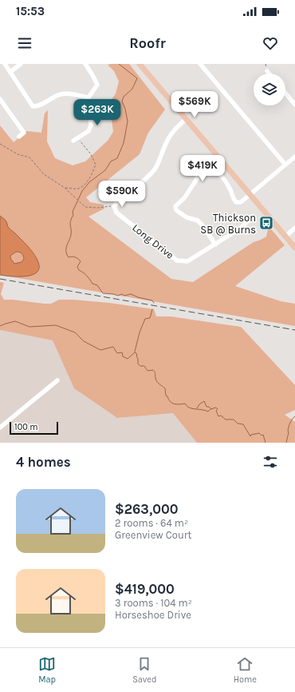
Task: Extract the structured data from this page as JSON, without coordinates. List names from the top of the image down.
{
  "streets": {
    "street": ["Long Drive"]
  },
  "places": {
    "bus stop": ["Thickson SB @ Burns"]
  },
  "scale_bar": "100 m",
  "page": {
    "status": "15:53",
    "header": "Roofr",
    "price": [
      "$569K",
      "$263K",
      "$419K",
      "$590K"
    ],
    "scale": "100 m",
    "heading": "4 homes",
    "list": [
      {
        "name": "$263,000",
        "note": "2 rooms · 64 m² · Greenview Court"
      },
      {
        "name": "$419,000",
        "note": "3 rooms · 104 m² · Horseshoe Drive"
      }
    ],
    "tabs": ["Map", "Saved", "Home"]
  }
}
